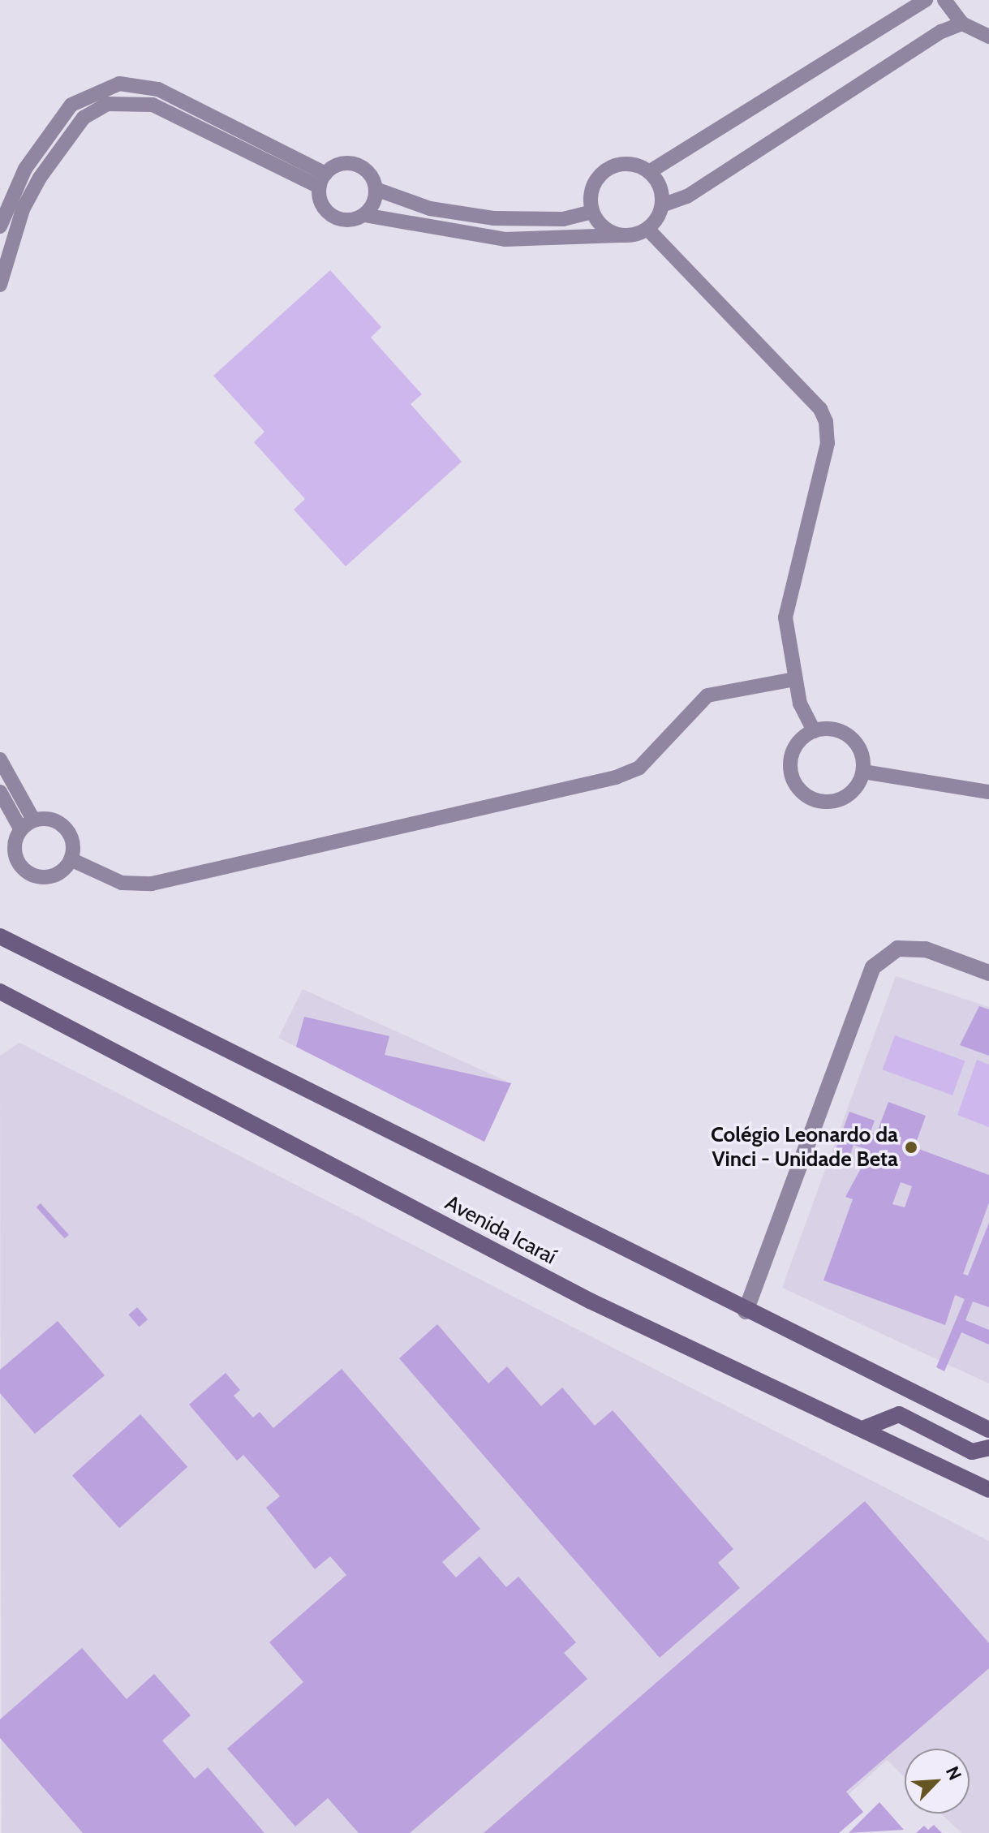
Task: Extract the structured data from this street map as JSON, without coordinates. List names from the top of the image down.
{
  "streets": {
    "main road": ["Avenida Icaraí"]
  },
  "places": ["Colégio Leonardo da Vinci - Unidade Beta"],
  "north": "top right"
}
